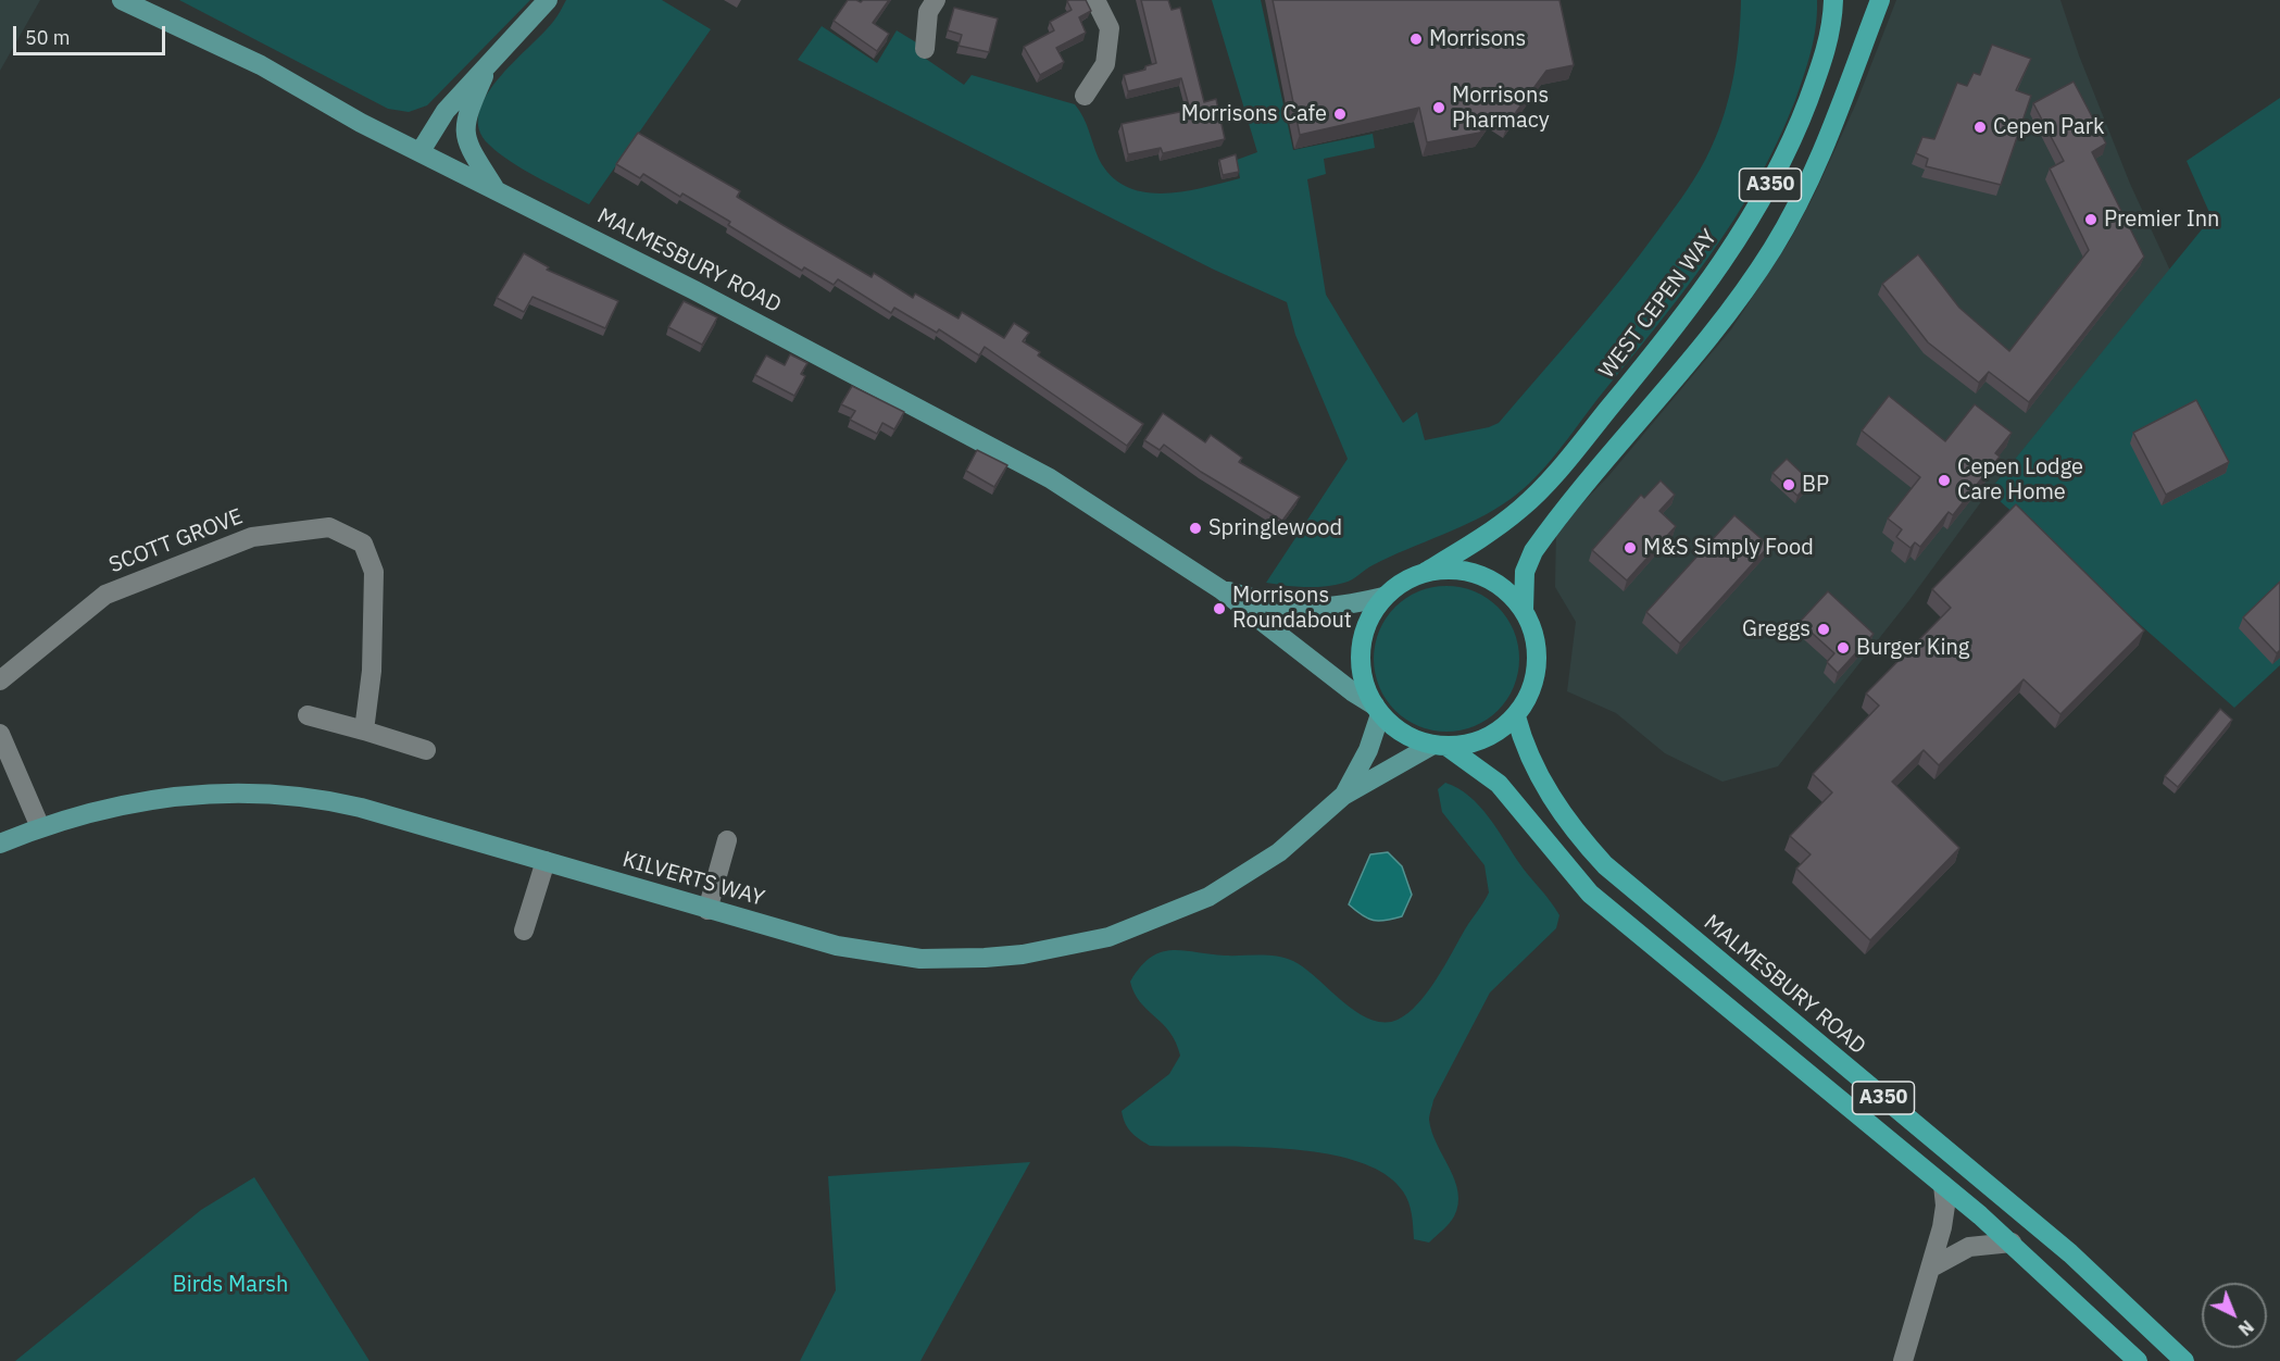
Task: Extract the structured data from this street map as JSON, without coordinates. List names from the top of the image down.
{
  "streets": {
    "highway": ["A350", "MALMESBURY ROAD", "WEST CEPEN WAY"],
    "main road": ["KILVERTS WAY"],
    "street": ["SCOTT GROVE"]
  },
  "crossings": [
    ["A350", "MALMESBURY ROAD"],
    ["A350", "WEST CEPEN WAY"],
    ["A350", "KILVERTS WAY"],
    ["MALMESBURY ROAD", "WEST CEPEN WAY"],
    ["MALMESBURY ROAD", "KILVERTS WAY"],
    ["WEST CEPEN WAY", "KILVERTS WAY"]
  ],
  "parks": ["Birds Marsh"],
  "places": [
    "Morrisons",
    "Morrisons Pharmacy",
    "Morrisons Cafe",
    "Cepen Park",
    "Premier Inn",
    "Cepen Lodge Care Home",
    "BP",
    "Springlewood",
    "M&S Simply Food",
    "Morrisons Roundabout",
    "Greggs",
    "Burger King"
  ],
  "scale_bar": "50 m",
  "north": "bottom right"
}
